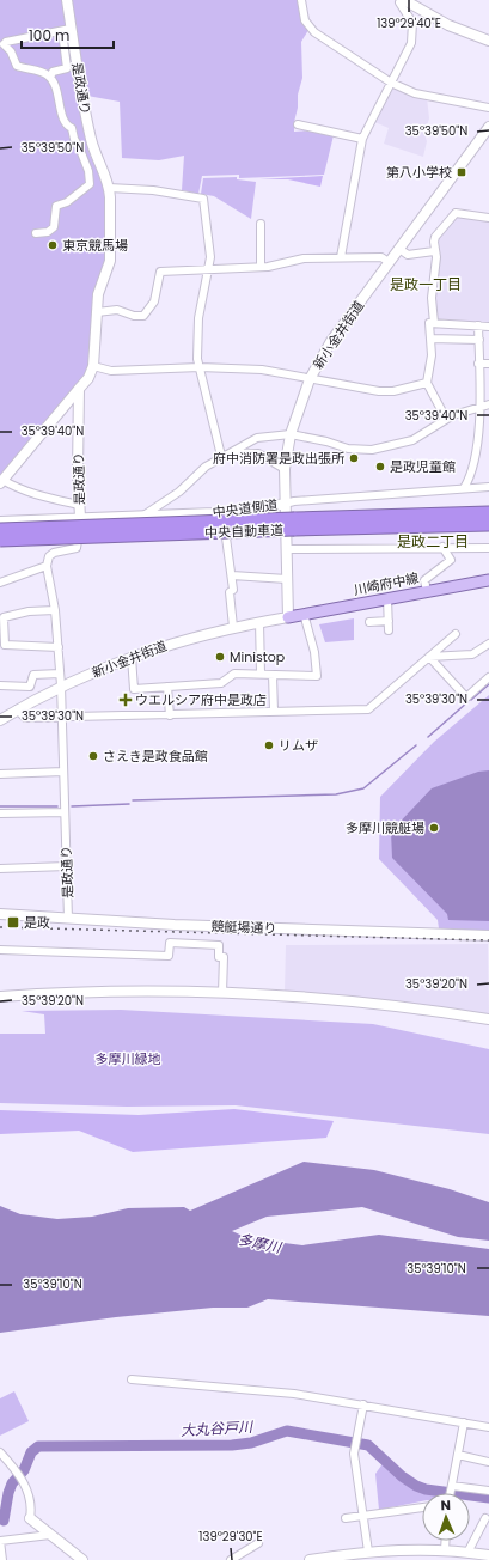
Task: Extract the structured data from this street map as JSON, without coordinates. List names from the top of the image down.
{
  "streets": {
    "highway": ["中央自動車道"],
    "main road": ["川崎府中線"],
    "street": [
      "是政通り",
      "新小金井街道",
      "中央道側道",
      "競艇場通り"
    ]
  },
  "crossings": [
    ["是政通り", "新小金井街道"],
    ["是政通り", "中央道側道"],
    ["是政通り", "競艇場通り"],
    ["新小金井街道", "中央道側道"],
    ["新小金井街道", "川崎府中線"]
  ],
  "districts": ["是政一丁目", "是政二丁目"],
  "water": ["多摩川", "大丸谷戸川"],
  "parks": ["多摩川緑地"],
  "places": {
    "transit": ["第八小学校", "是政"],
    "other": [
      "東京競馬場",
      "府中消防署是政出張所",
      "是政児童館",
      "Ministop",
      "リムザ",
      "さえき是政食品館",
      "多摩川競艇場"
    ],
    "health": ["ウエルシア府中是政店"]
  },
  "scale_bar": "100 m",
  "north": "top",
  "coordinates": [
    "139°29'40\"E",
    "35°39'50\"N",
    "35°39'40\"N",
    "35°39'30\"N",
    "35°39'20\"N",
    "35°39'10\"N",
    "139°29'30\"E"
  ]
}
